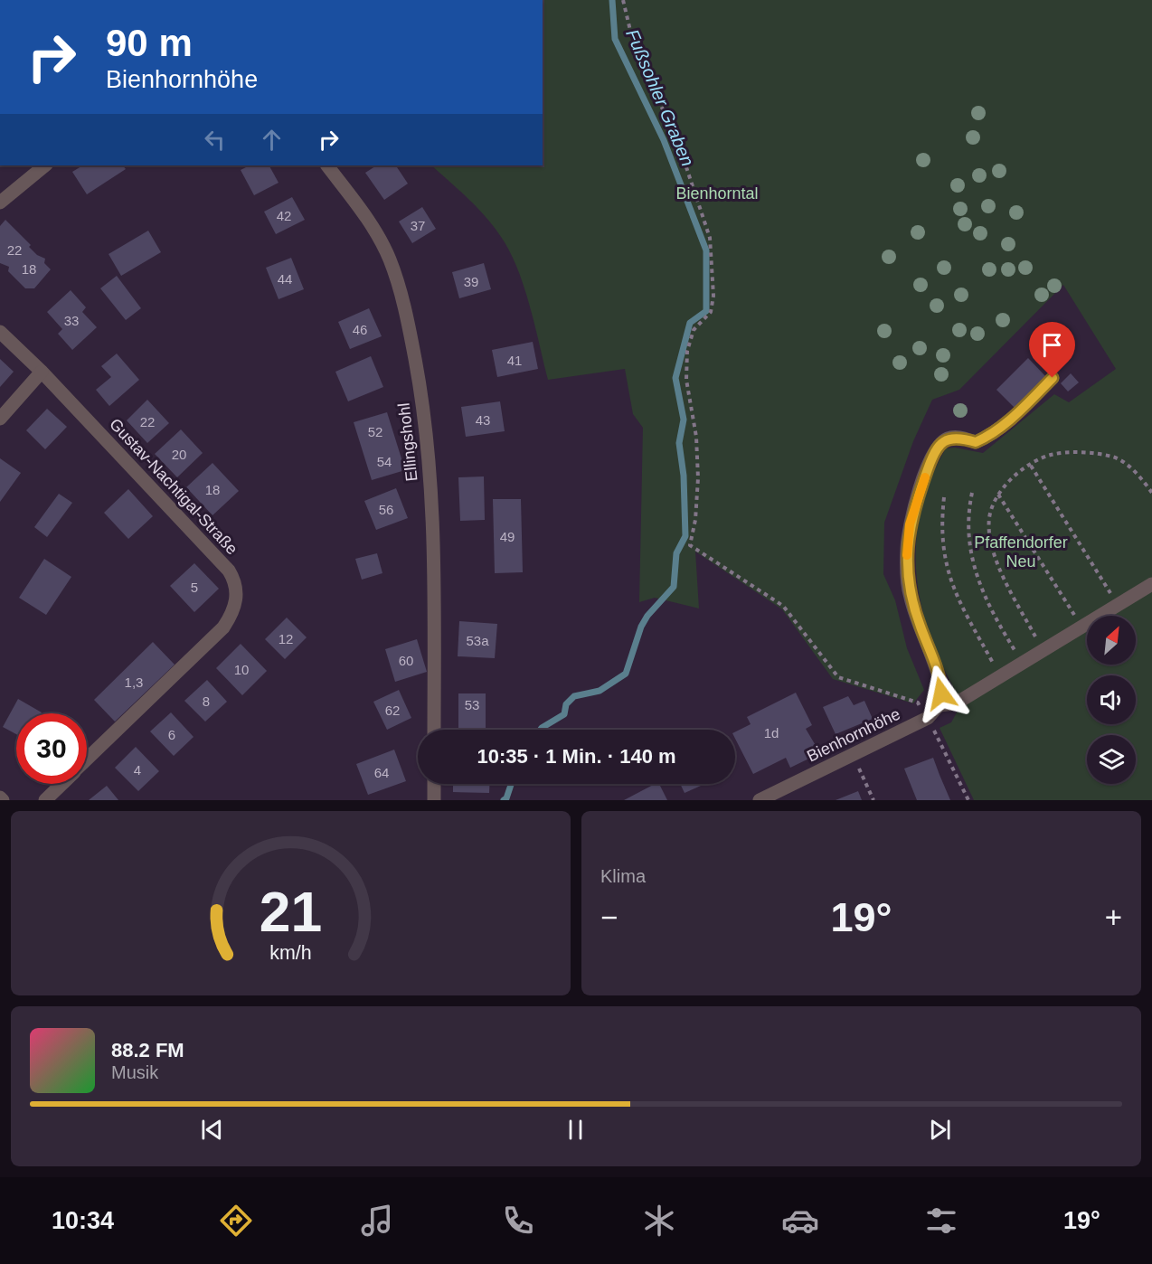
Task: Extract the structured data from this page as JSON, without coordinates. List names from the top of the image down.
{
  "streets": {
    "street": ["Ellingshohl", "Gustav-Nachtigal-Straße", "Bienhornhöhe"]
  },
  "water": ["Fußsohler Graben"],
  "parks": ["Bienhorntal", "Pfaffendorfer Neu"],
  "house_numbers": [
    "42",
    "37",
    "22",
    "18",
    "44",
    "39",
    "33",
    "46",
    "41",
    "43",
    "22",
    "52",
    "20",
    "54",
    "18",
    "56",
    "49",
    "5",
    "12",
    "53a",
    "60",
    "10",
    "1,3",
    "8",
    "53",
    "62",
    "1d",
    "6",
    "4",
    "64"
  ],
  "north": "top right",
  "page": {
    "turn": ["90 m", "Bienhornhöhe"],
    "limit": "30",
    "trip": "10:35 · 1 Min. · 140 m",
    "tile": "Klima",
    "heat": ["−", "19°", "+"],
    "song": ["88.2 FM", "Musik"],
    "tabs": ["10:34", "19°"],
    "gauge": ["21", "km/h"]
  }
}
